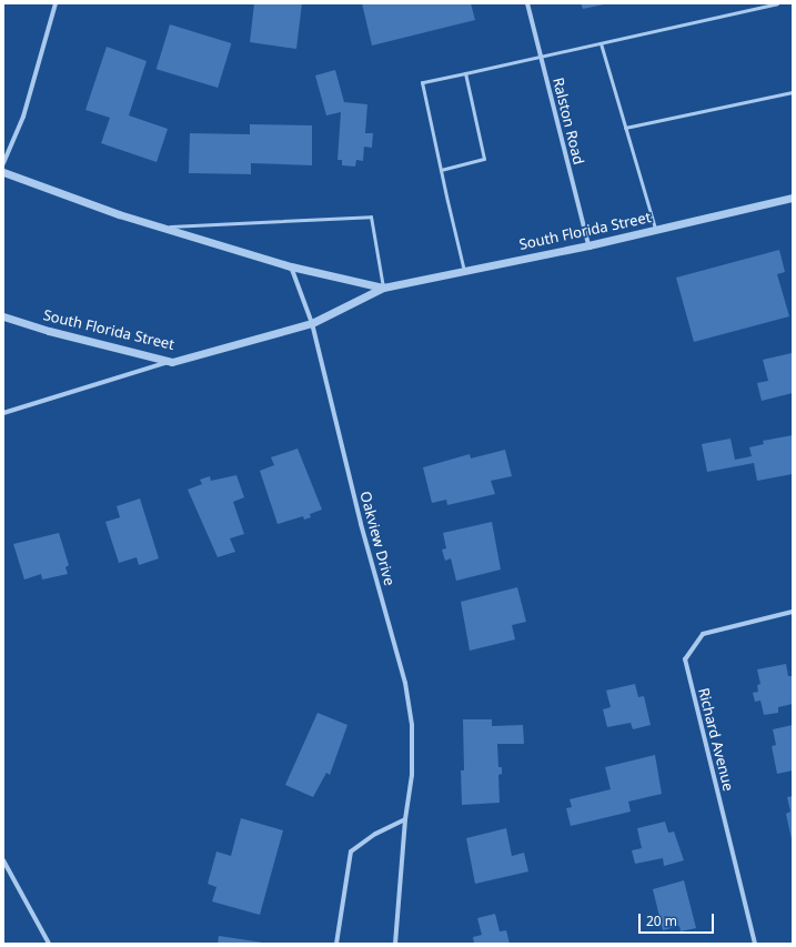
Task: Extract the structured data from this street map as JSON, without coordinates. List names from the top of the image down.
{
  "streets": {
    "street": [
      "Ralston Road",
      "South Florida Street",
      "Oakview Drive",
      "Richard Avenue"
    ]
  },
  "crossings": [
    ["Ralston Road", "South Florida Street"],
    ["South Florida Street", "Oakview Drive"]
  ],
  "scale_bar": "20 m"
}
